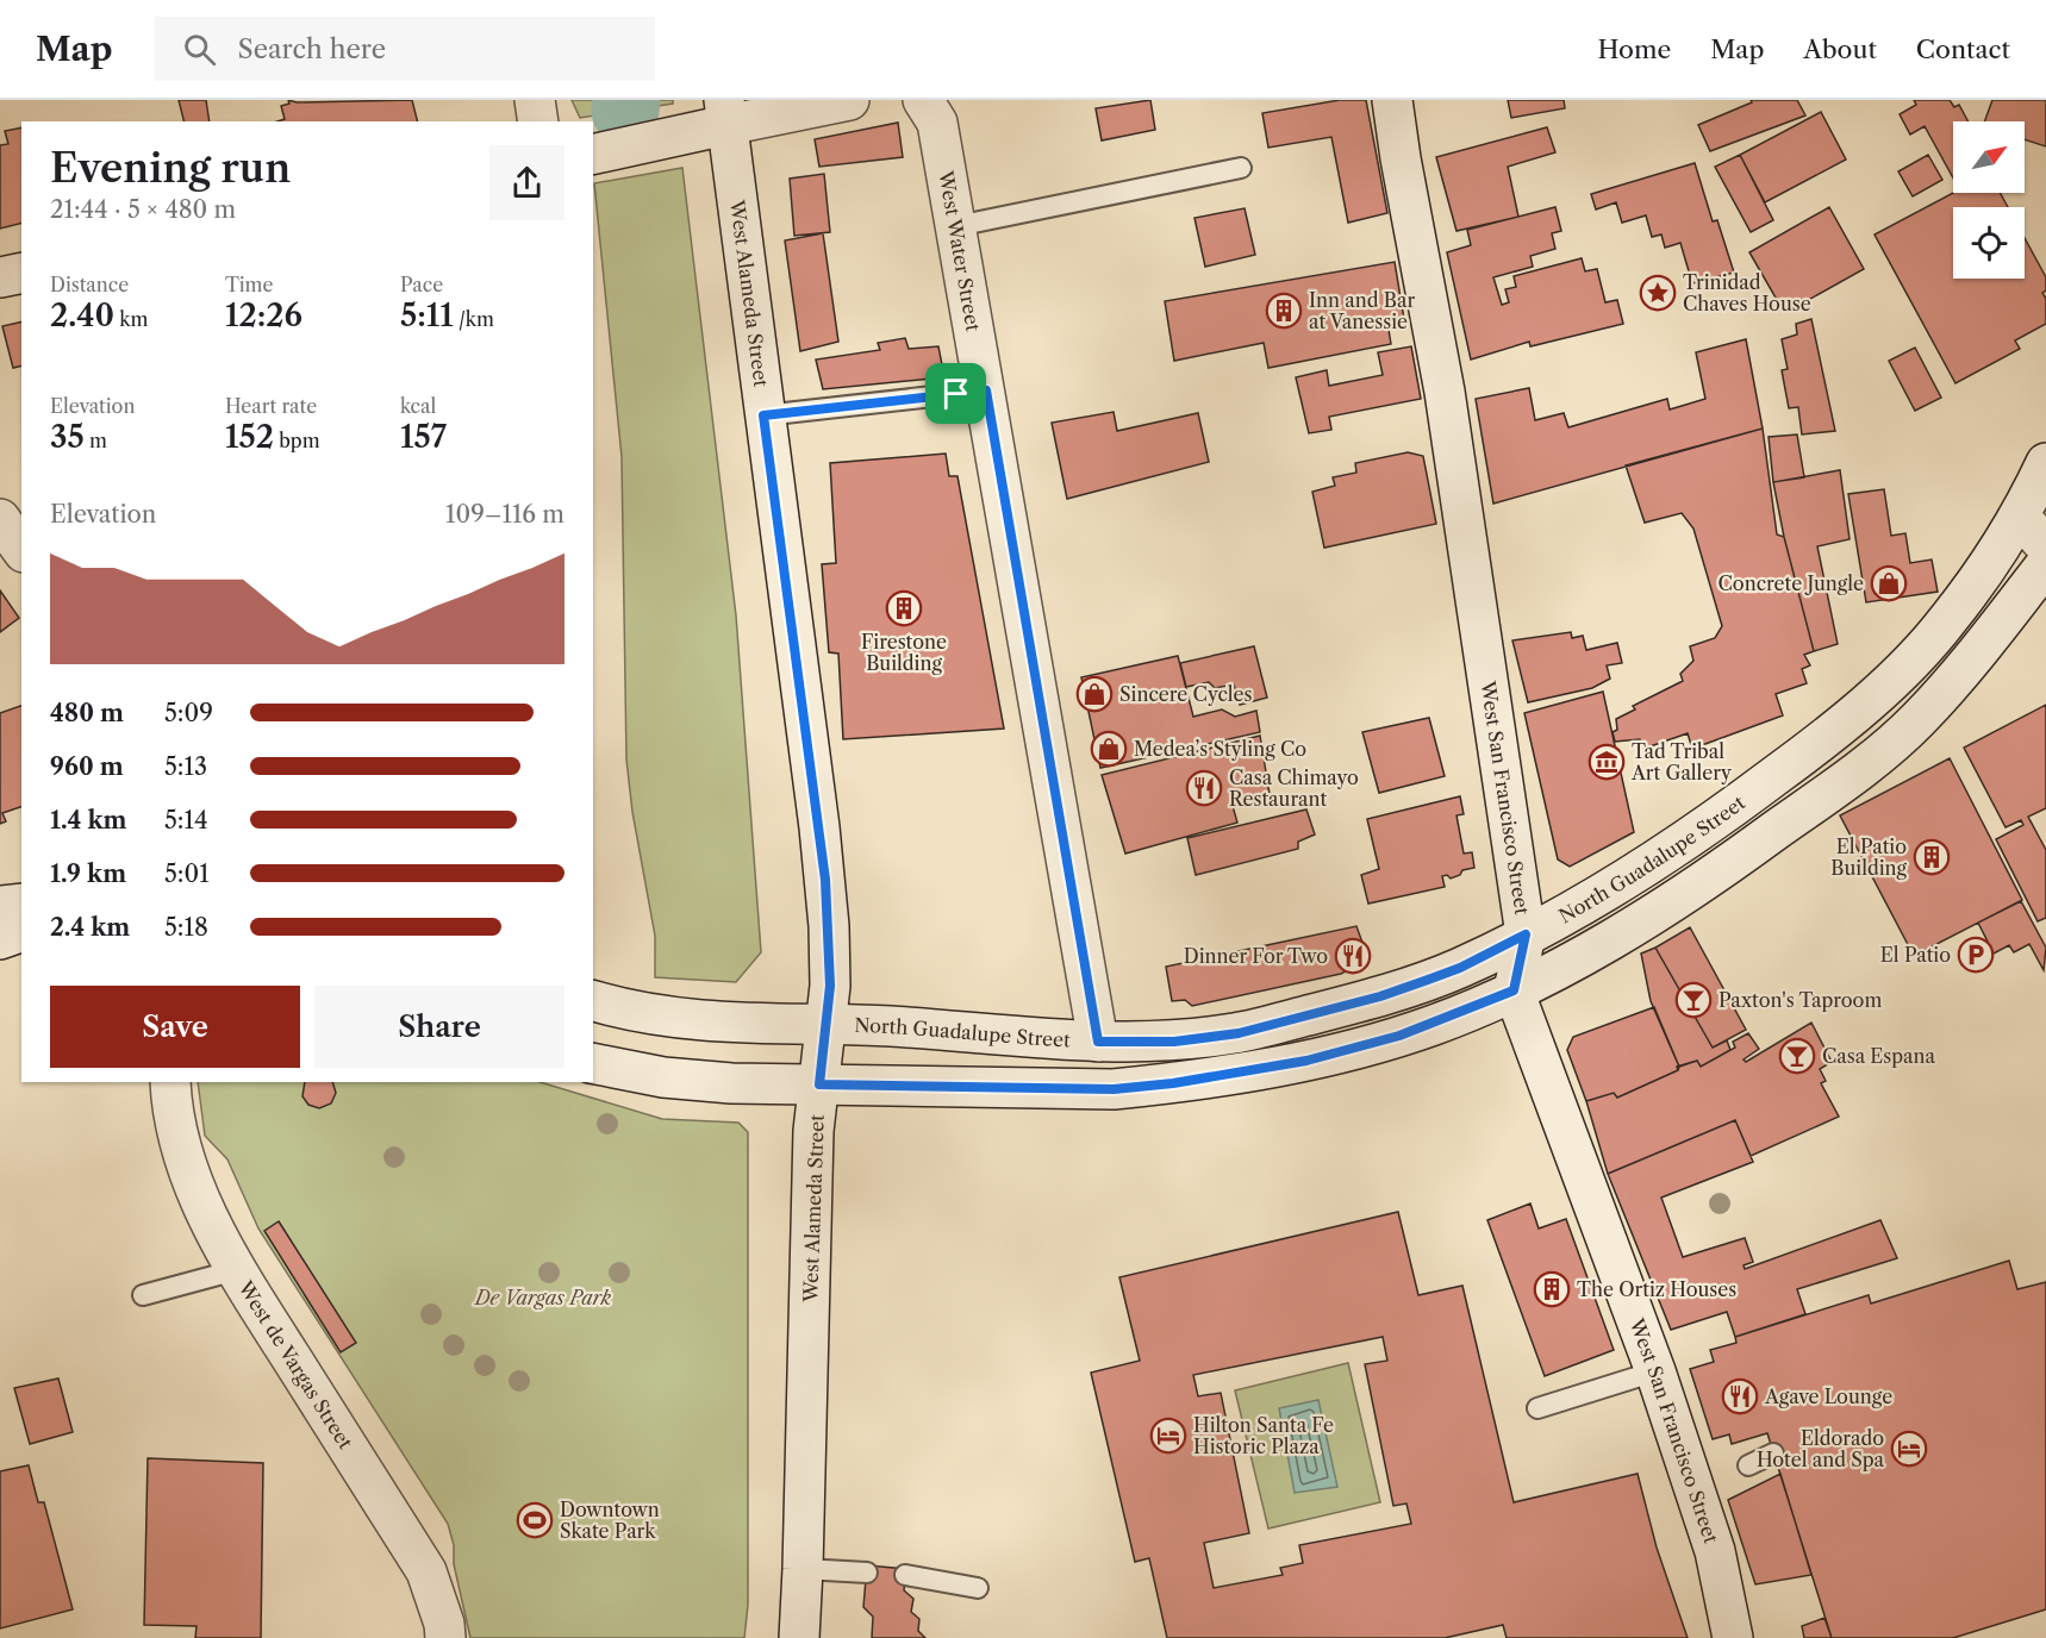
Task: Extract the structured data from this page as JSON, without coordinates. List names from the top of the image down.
{
  "streets": {
    "street": [
      "West Water Street",
      "West Alameda Street",
      "West San Francisco Street",
      "North Guadalupe Street",
      "West de Vargas Street"
    ]
  },
  "crossings": [
    ["West Water Street", "North Guadalupe Street"],
    ["West Alameda Street", "North Guadalupe Street"],
    ["West San Francisco Street", "North Guadalupe Street"]
  ],
  "parks": ["De Vargas Park"],
  "places": {
    "place": ["Trinidad Chaves House"],
    "building": [
      "Inn and Bar at Vanessie",
      "Firestone Building",
      "El Patio Building",
      "The Ortiz Houses"
    ],
    "shop": ["Concrete Jungle", "Sincere Cycles", "Medea’s Styling Co"],
    "museum": ["Tad Tribal Art Gallery"],
    "restaurant": ["Casa Chimayo Restaurant", "Dinner For Two", "Agave Lounge"],
    "parking": ["El Patio"],
    "bar": ["Paxton's Taproom", "Casa Espana"],
    "hotel": ["Hilton Santa Fe Historic Plaza", "Eldorado Hotel and Spa"],
    "sports": ["Downtown Skate Park"]
  },
  "north": "top right",
  "page": {
    "header": "Map",
    "search": "Search here",
    "nav": [
      "Home",
      "Map",
      "About",
      "Contact"
    ],
    "heading": ["Evening run", "21:44 · 5 × 480 m"],
    "stats": [
      ["Distance", "2.40 km"],
      ["Time", "12:26"],
      ["Pace", "5:11 /km"],
      ["Elevation", "35 m"],
      ["Heart rate", "152 bpm"],
      ["kcal", "157"]
    ],
    "chart": ["Elevation", "109–116 m"],
    "list": [
      {
        "name": "480 m",
        "note": "5:09"
      },
      {
        "name": "960 m",
        "note": "5:13"
      },
      {
        "name": "1.4 km",
        "note": "5:14"
      },
      {
        "name": "1.9 km",
        "note": "5:01"
      },
      {
        "name": "2.4 km",
        "note": "5:18"
      }
    ],
    "buttons": ["Save", "Share"]
  }
}
